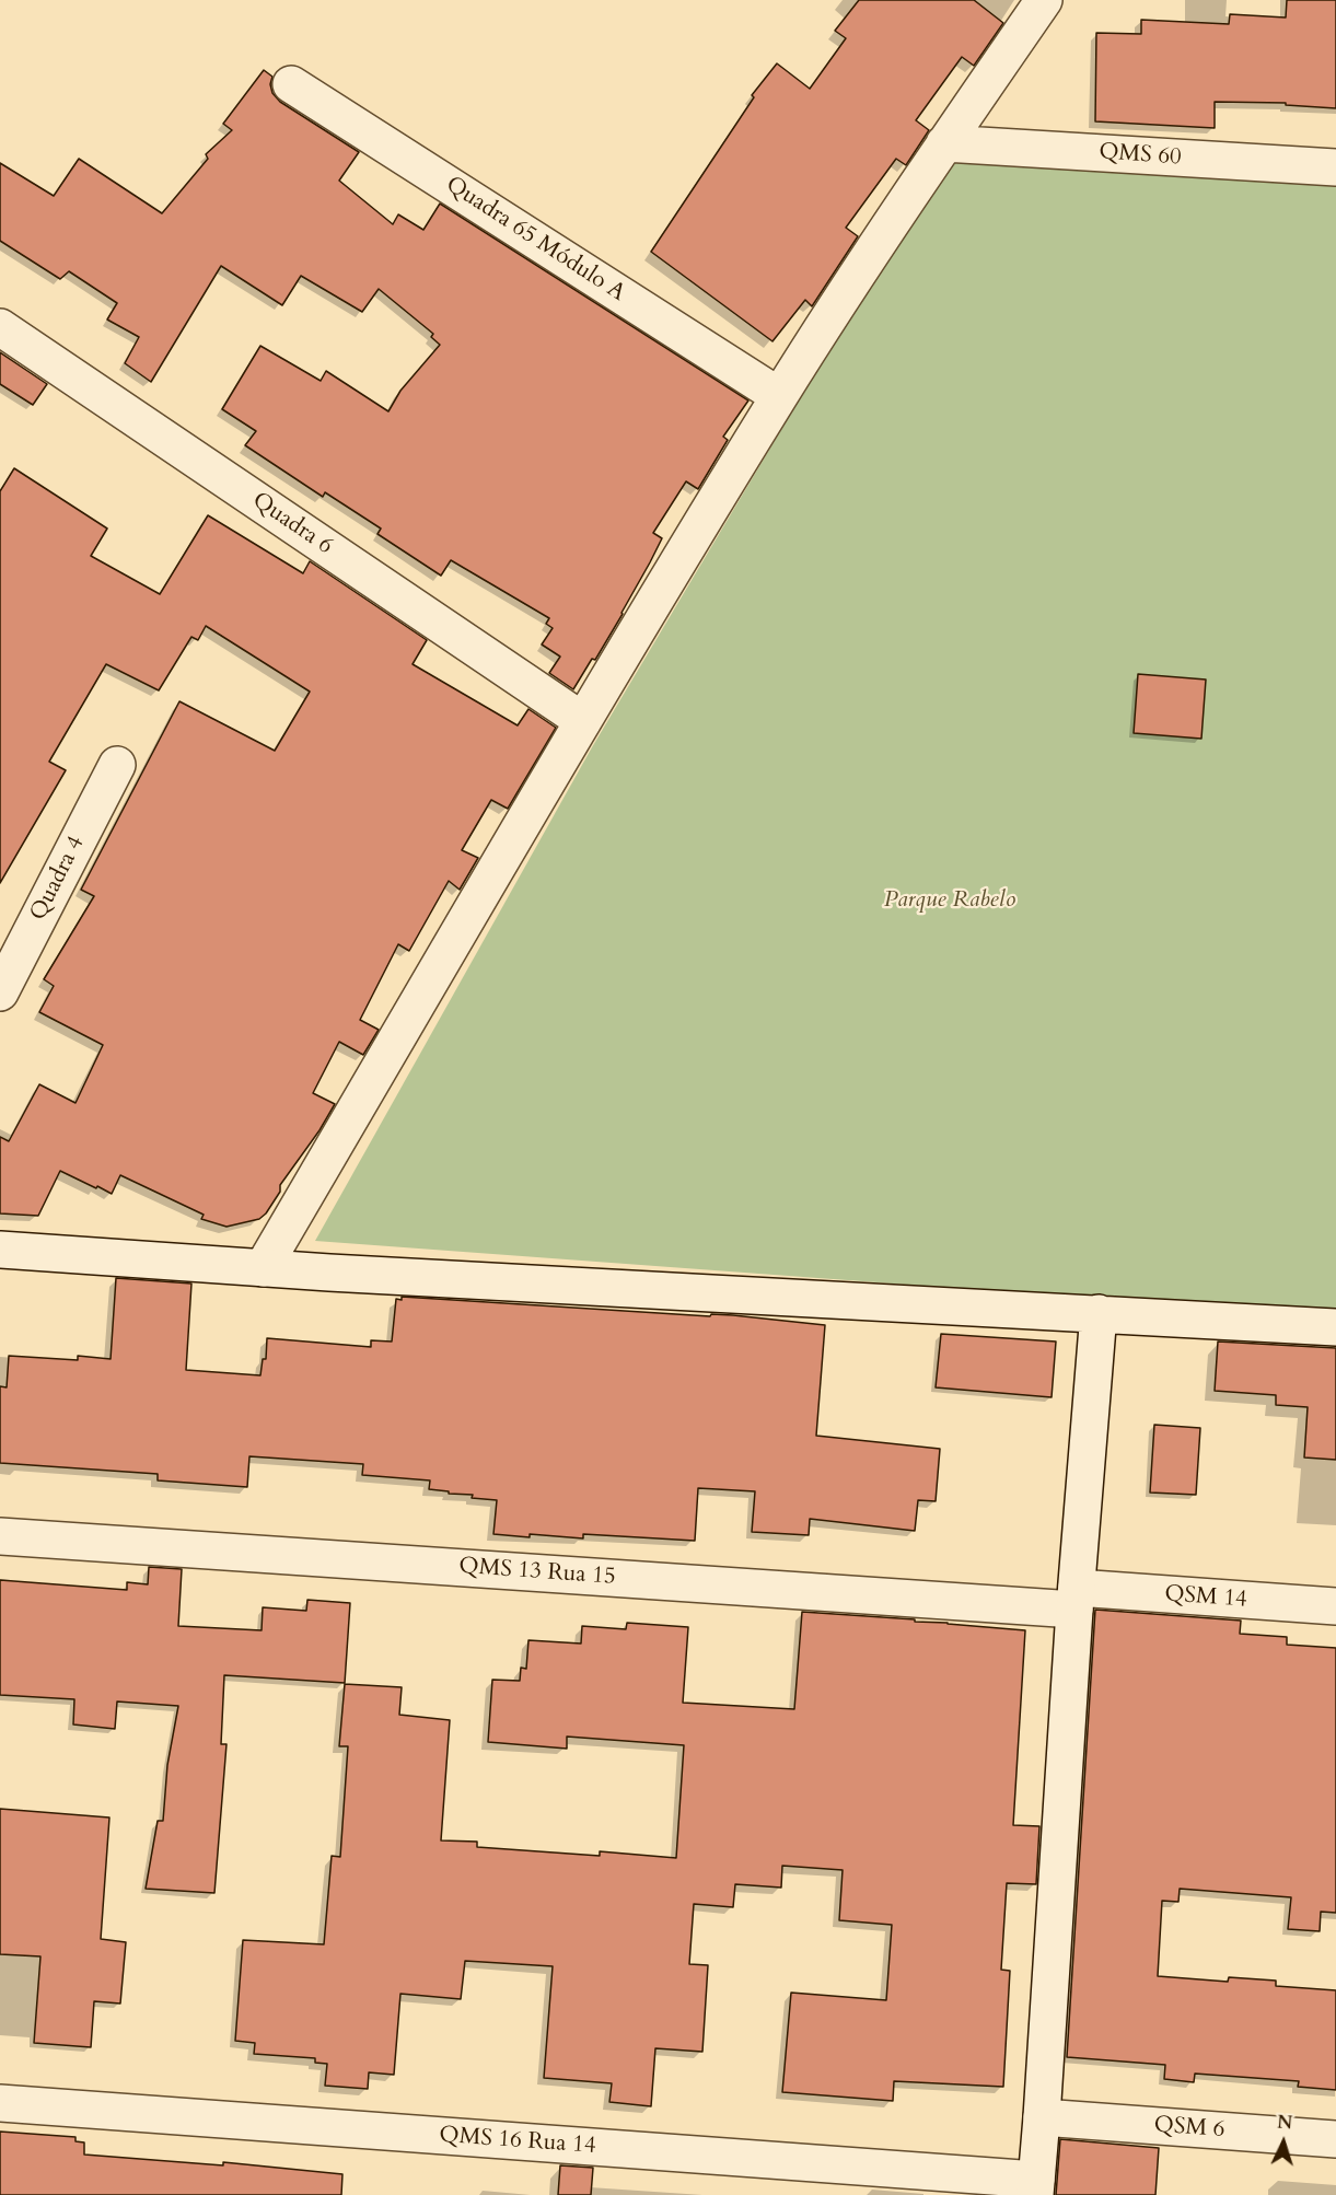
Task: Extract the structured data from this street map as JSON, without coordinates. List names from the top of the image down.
{
  "streets": {
    "street": [
      "QMS 60",
      "Quadra 65 Módulo A",
      "Quadra 6",
      "Quadra 4",
      "QMS 13 Rua 15",
      "QSM 14",
      "QSM 6",
      "QMS 16 Rua 14"
    ]
  },
  "crossings": [
    ["QMS 13 Rua 15", "QSM 14"]
  ],
  "parks": ["Parque Rabelo"],
  "north": "top"
}
